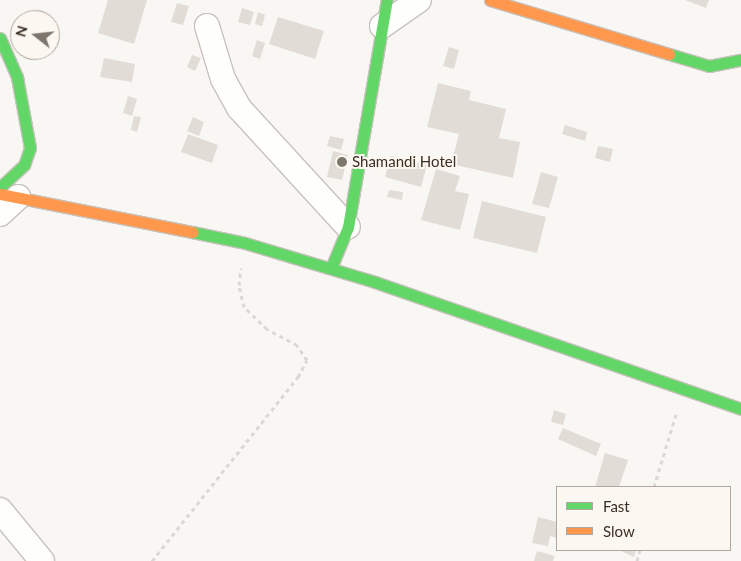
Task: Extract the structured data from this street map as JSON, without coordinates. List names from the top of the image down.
{
  "places": ["Shamandi Hotel"],
  "legend": ["Fast", "Slow"],
  "north": "left"
}
